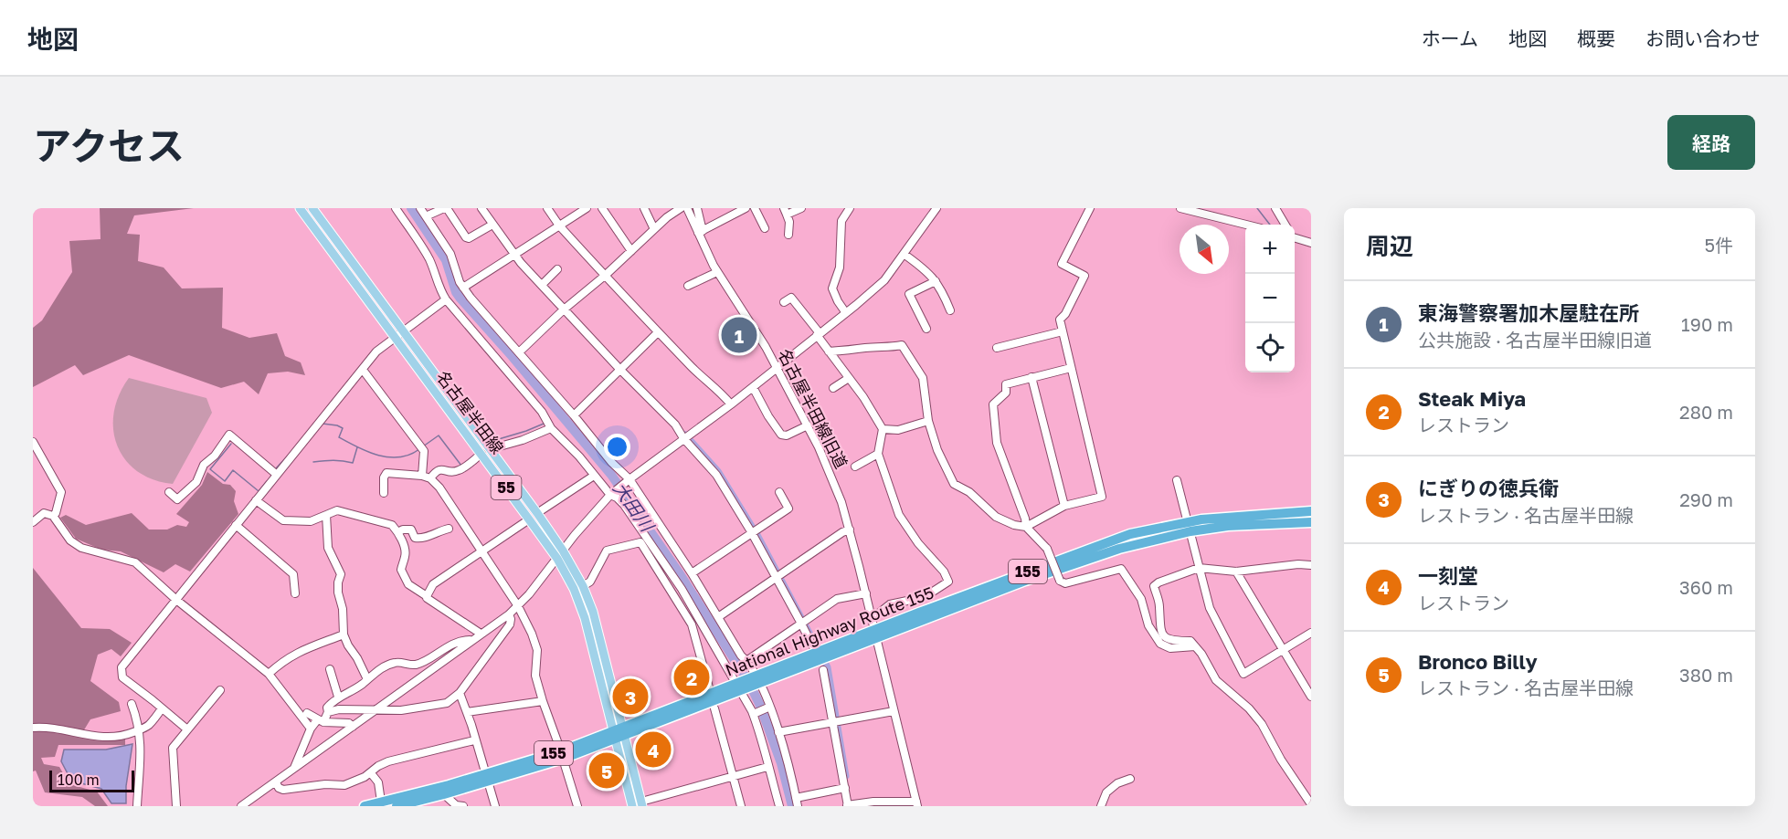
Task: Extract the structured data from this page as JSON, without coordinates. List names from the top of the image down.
{
  "streets": {
    "highway": ["155", "National Highway Route 155"],
    "main road": ["名古屋半田線", "55"],
    "street": ["名古屋半田線旧道"]
  },
  "crossings": [
    ["名古屋半田線旧道", "National Highway Route 155"],
    ["名古屋半田線", "National Highway Route 155"]
  ],
  "water": ["大田川"],
  "scale_bar": "100 m",
  "north": "bottom right",
  "page": {
    "header": "地図",
    "nav": [
      "ホーム",
      "地図",
      "概要",
      "お問い合わせ"
    ],
    "title": "アクセス",
    "buttons": "経路",
    "heading": ["周辺", "5件"],
    "map_buttons": ["+", "−"],
    "list": [
      {
        "mark": "1",
        "name": "東海警察署加木屋駐在所",
        "note": "公共施設 · 名古屋半田線旧道",
        "value": "190 m"
      },
      {
        "mark": "2",
        "name": "Steak Miya",
        "note": "レストラン",
        "value": "280 m"
      },
      {
        "mark": "3",
        "name": "にぎりの徳兵衛",
        "note": "レストラン · 名古屋半田線",
        "value": "290 m"
      },
      {
        "mark": "4",
        "name": "一刻堂",
        "note": "レストラン",
        "value": "360 m"
      },
      {
        "mark": "5",
        "name": "Bronco Billy",
        "note": "レストラン · 名古屋半田線",
        "value": "380 m"
      }
    ],
    "pins": [
      "1",
      "2",
      "3",
      "4",
      "5"
    ],
    "scale": "100 m"
  }
}
